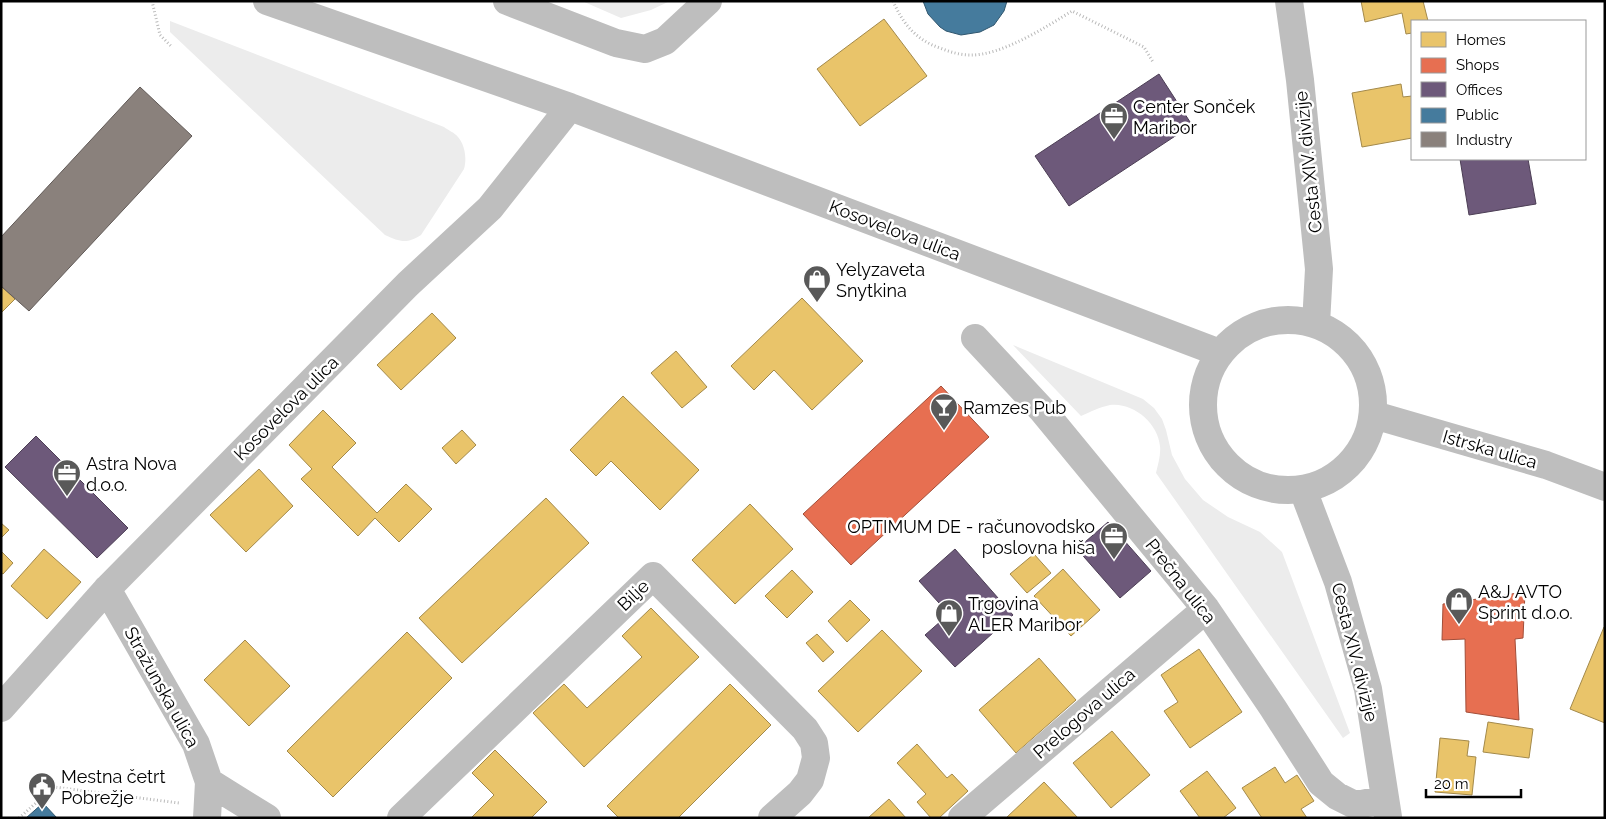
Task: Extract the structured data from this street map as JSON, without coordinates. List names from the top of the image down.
{
  "streets": {
    "street": [
      "Cesta XIV. divizije",
      "Kosovelova ulica",
      "Istrska ulica",
      "Prečna ulica",
      "Bilje",
      "Stražunska ulica",
      "Prelogova ulica"
    ]
  },
  "crossings": [
    ["Cesta XIV. divizije", "Kosovelova ulica"],
    ["Cesta XIV. divizije", "Istrska ulica"],
    ["Cesta XIV. divizije", "Prečna ulica"],
    ["Kosovelova ulica", "Istrska ulica"],
    ["Kosovelova ulica", "Stražunska ulica"],
    ["Prečna ulica", "Prelogova ulica"]
  ],
  "places": {
    "office": ["Center Sonček Maribor", "Astra Nova d.o.o.", "OPTIMUM DE - računovodsko poslovna hiša"],
    "shop": ["Yelyzaveta Snytkina", "A&J AVTO Sprint d.o.o.", "Trgovina ALER Maribor"],
    "bar": ["Ramzes Pub"],
    "public building": ["Mestna četrt Pobrežje"]
  },
  "legend": [
    "Homes",
    "Shops",
    "Offices",
    "Public",
    "Industry"
  ],
  "scale_bar": "20 m"
}
